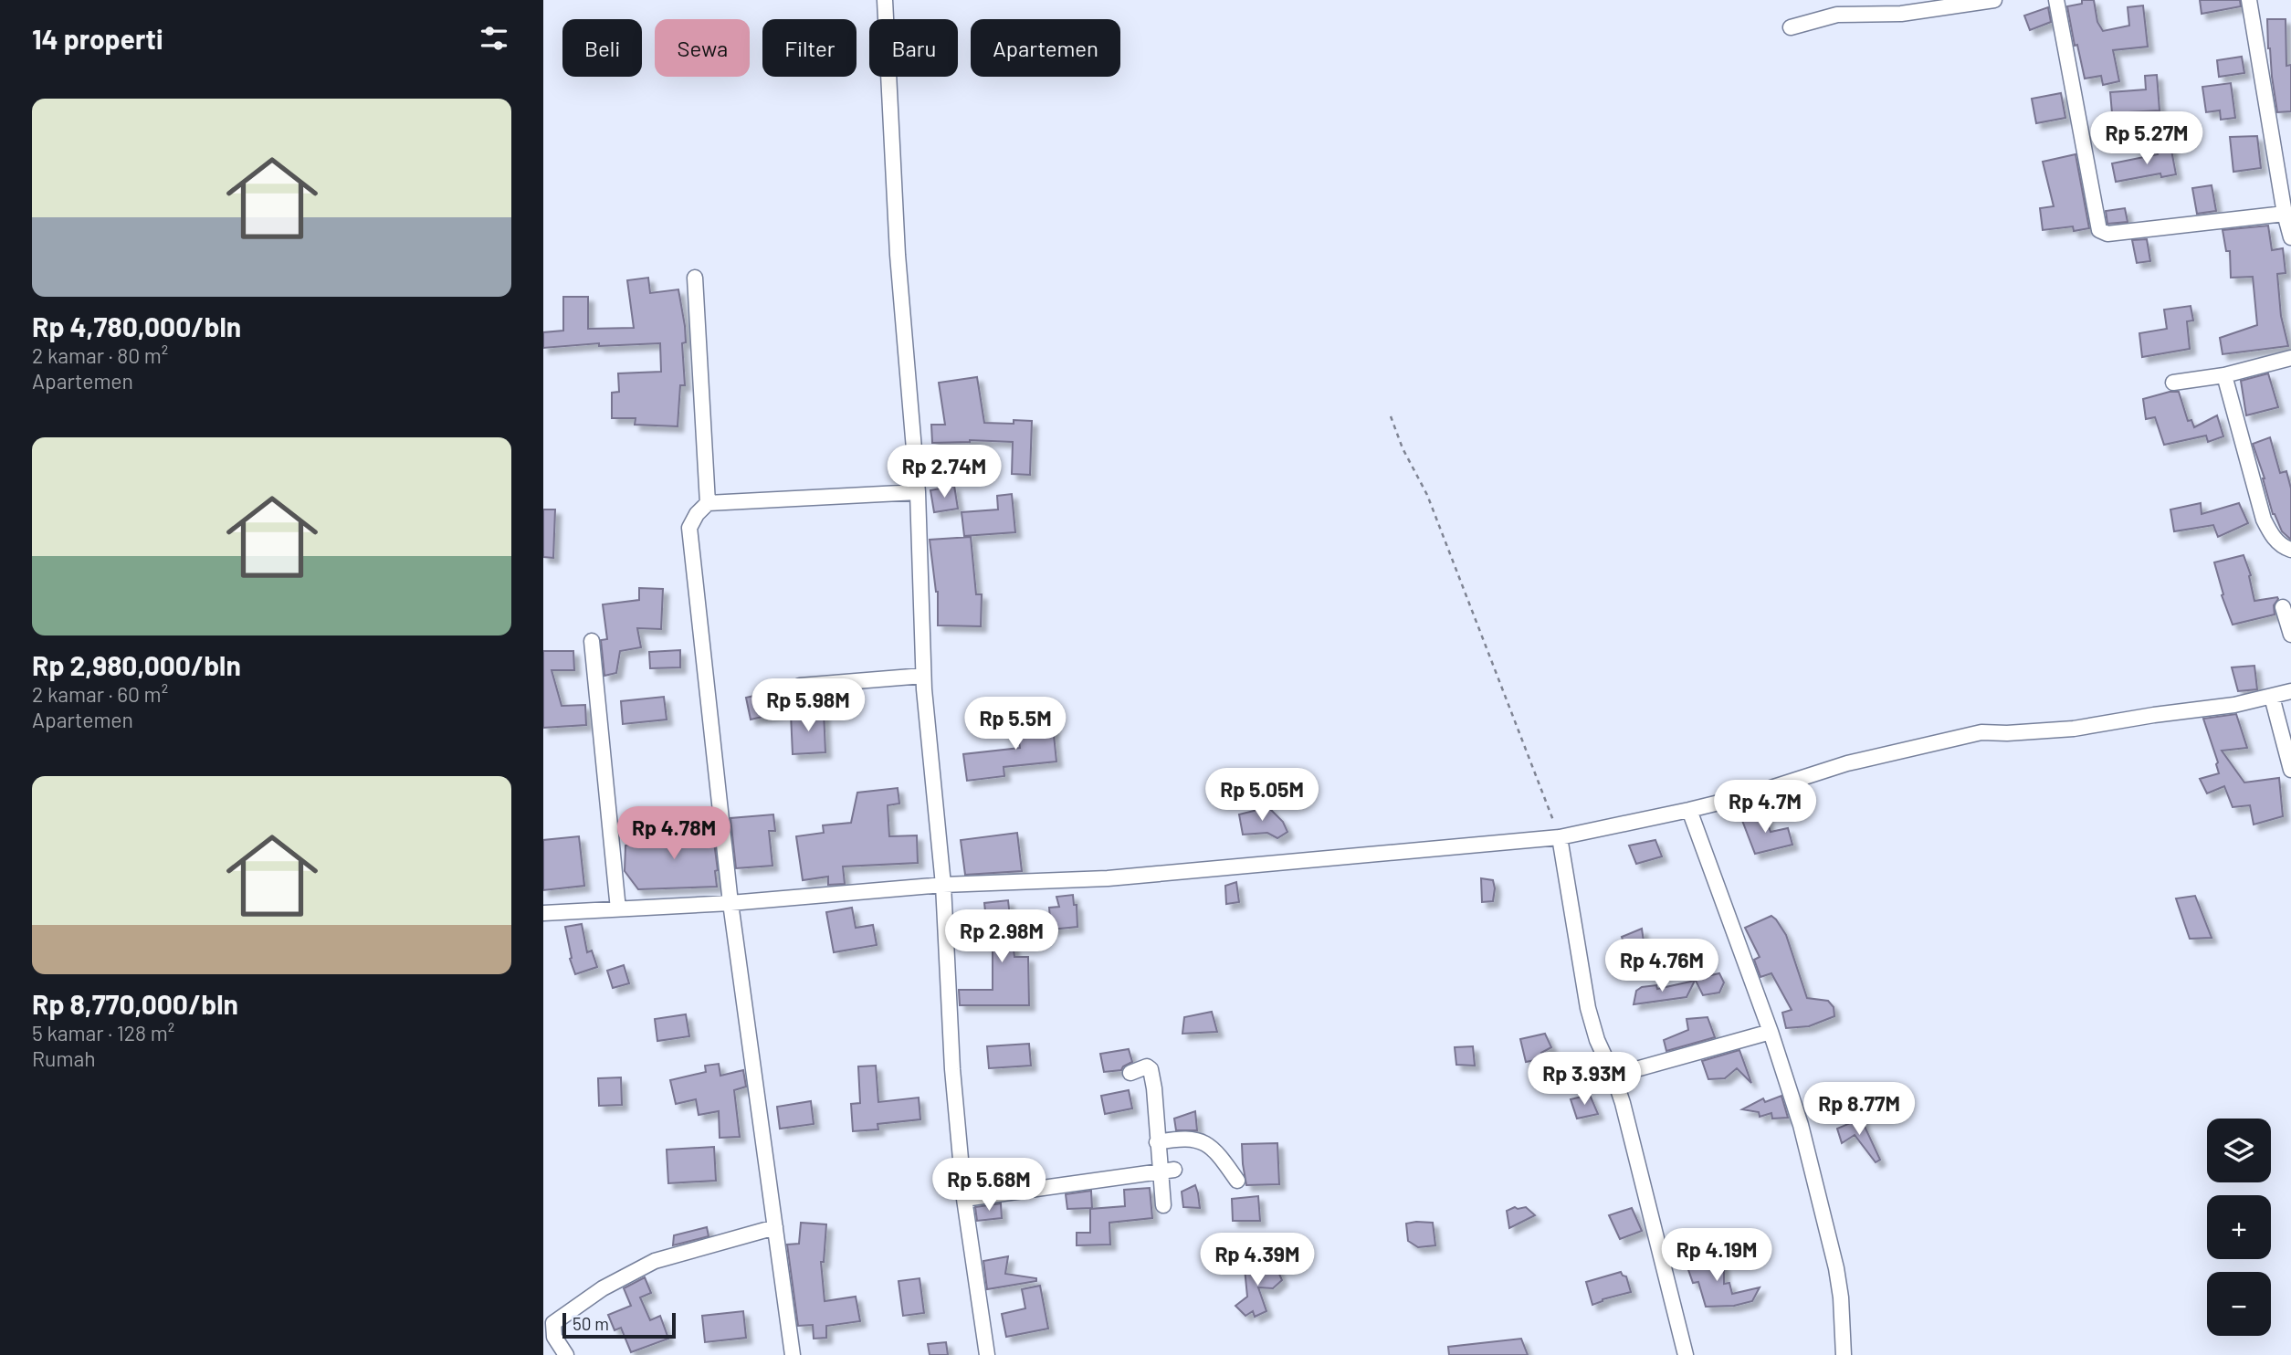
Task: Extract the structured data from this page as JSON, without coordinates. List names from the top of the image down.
{
  "scale_bar": "50 m",
  "page": {
    "heading": "14 properti",
    "chip": [
      "Beli",
      "Sewa",
      "Filter",
      "Baru",
      "Apartemen"
    ],
    "list": [
      {
        "name": "Rp 4,780,000/bln",
        "note": "2 kamar · 80 m² · Apartemen"
      },
      {
        "name": "Rp 2,980,000/bln",
        "note": "2 kamar · 60 m² · Apartemen"
      },
      {
        "name": "Rp 8,770,000/bln",
        "note": "5 kamar · 128 m² · Rumah"
      }
    ],
    "price": [
      "Rp 5.27M",
      "Rp 2.74M",
      "Rp 5.98M",
      "Rp 5.5M",
      "Rp 5.05M",
      "Rp 4.7M",
      "Rp 4.78M",
      "Rp 2.98M",
      "Rp 4.76M",
      "Rp 3.93M",
      "Rp 8.77M",
      "Rp 5.68M",
      "Rp 4.19M",
      "Rp 4.39M"
    ],
    "map_buttons": ["+", "−"],
    "scale": "50 m"
  }
}
